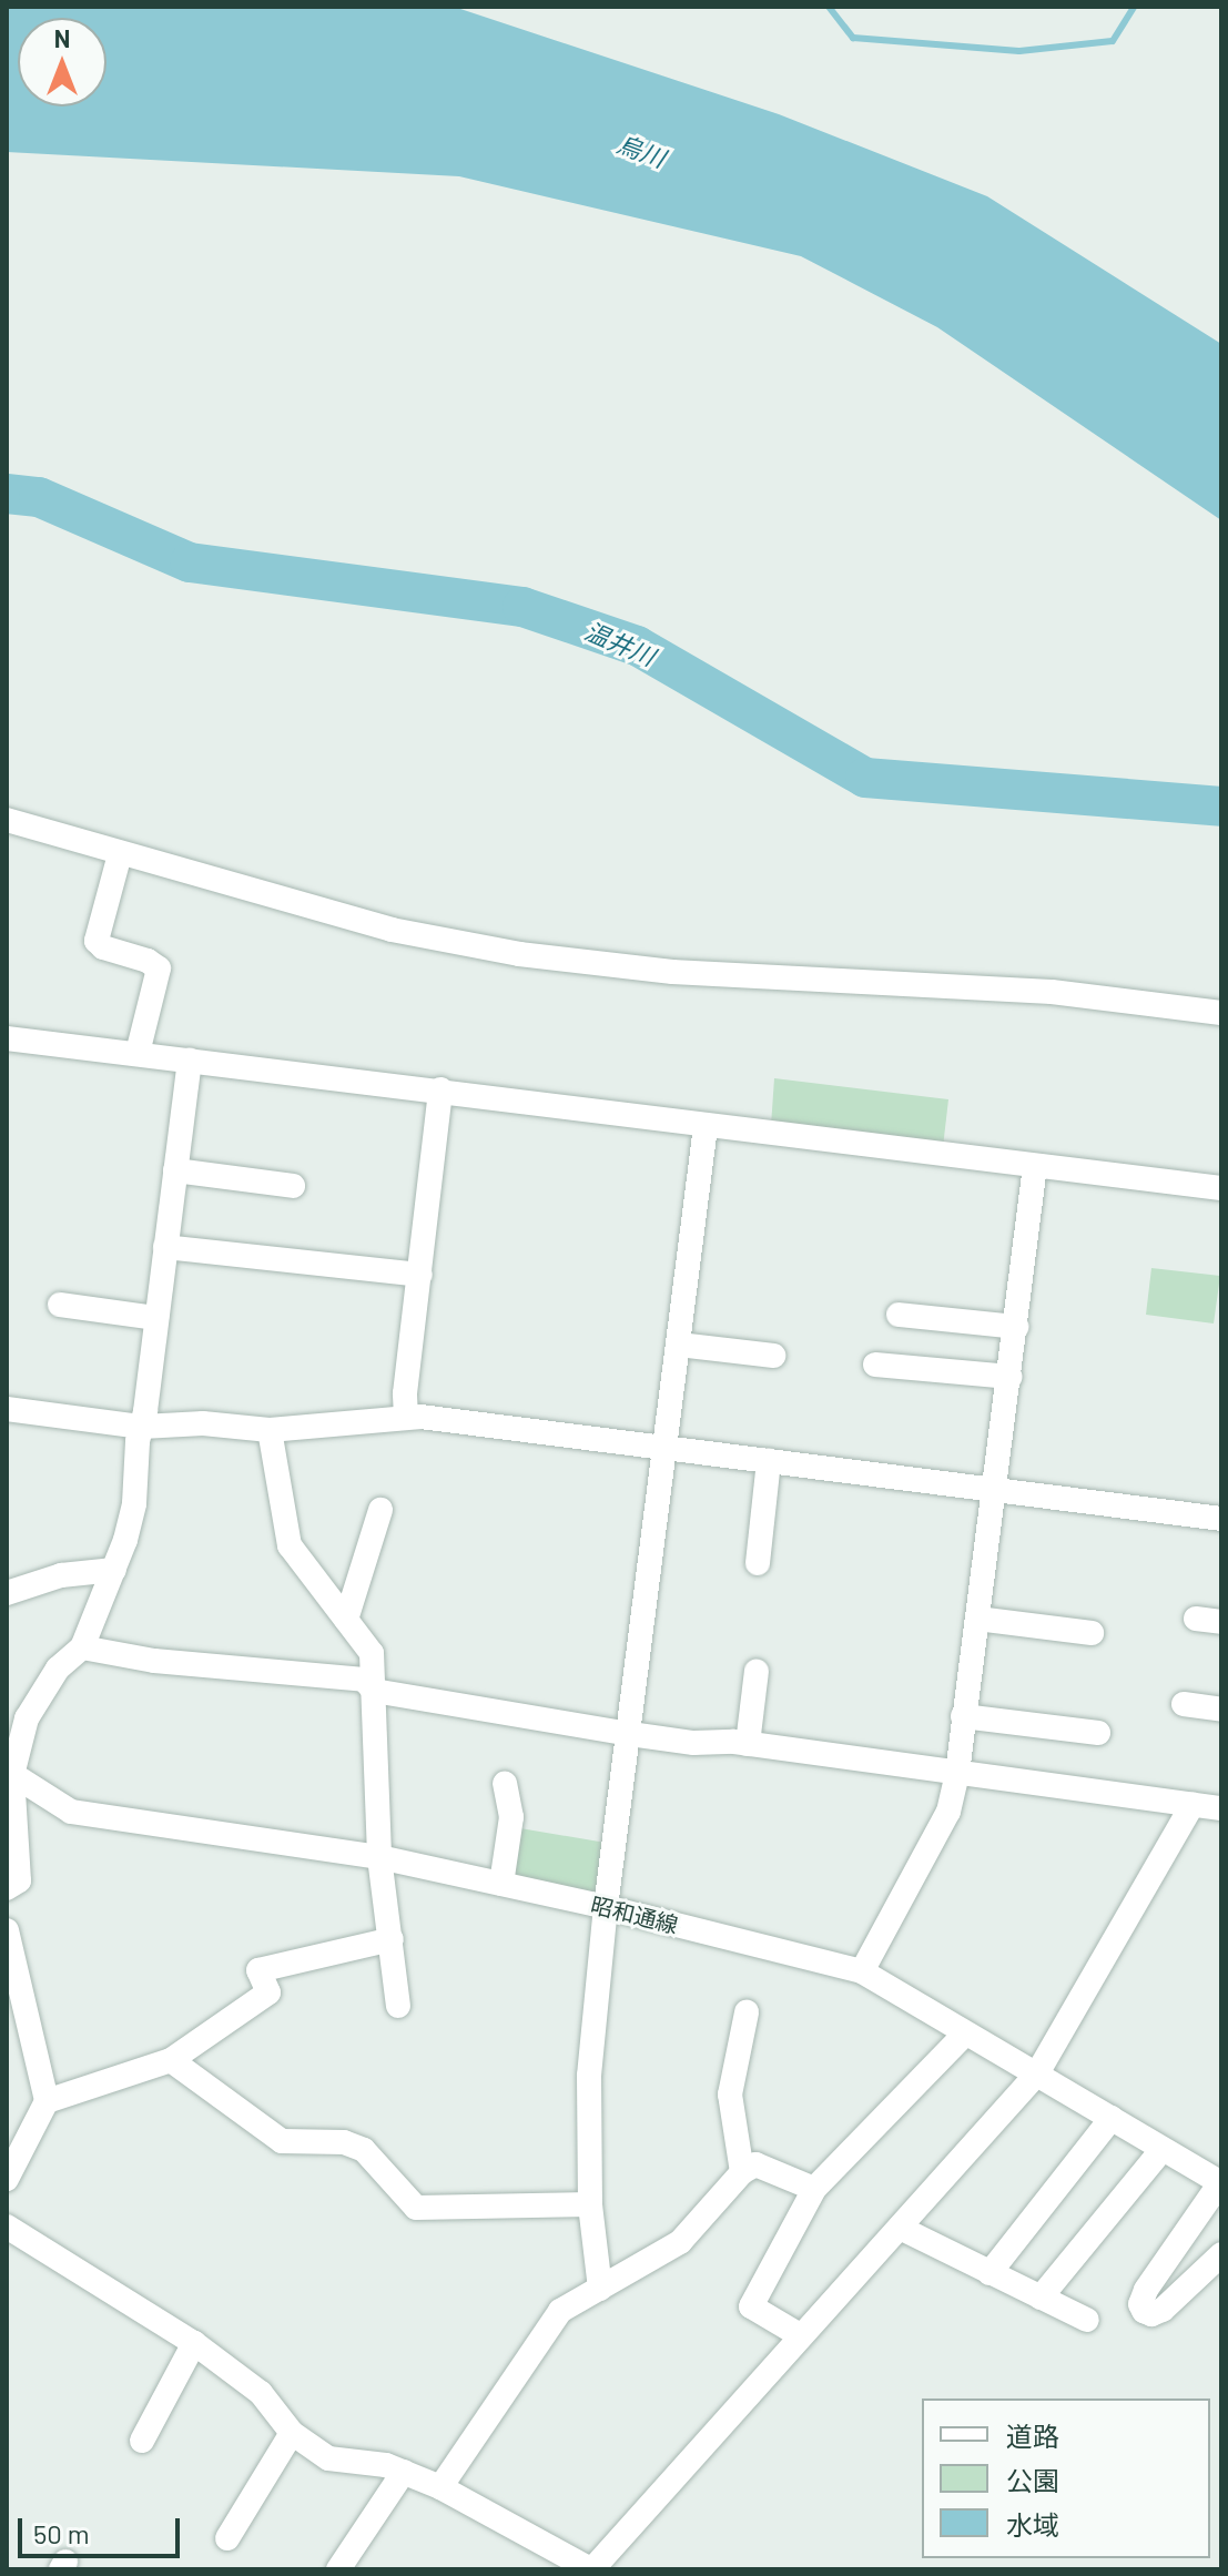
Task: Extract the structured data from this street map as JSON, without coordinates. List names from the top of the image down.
{
  "streets": {
    "street": ["昭和通線"]
  },
  "water": ["烏川", "温井川"],
  "legend": ["道路", "公園", "水域"],
  "scale_bar": "50 m",
  "north": "top"
}
